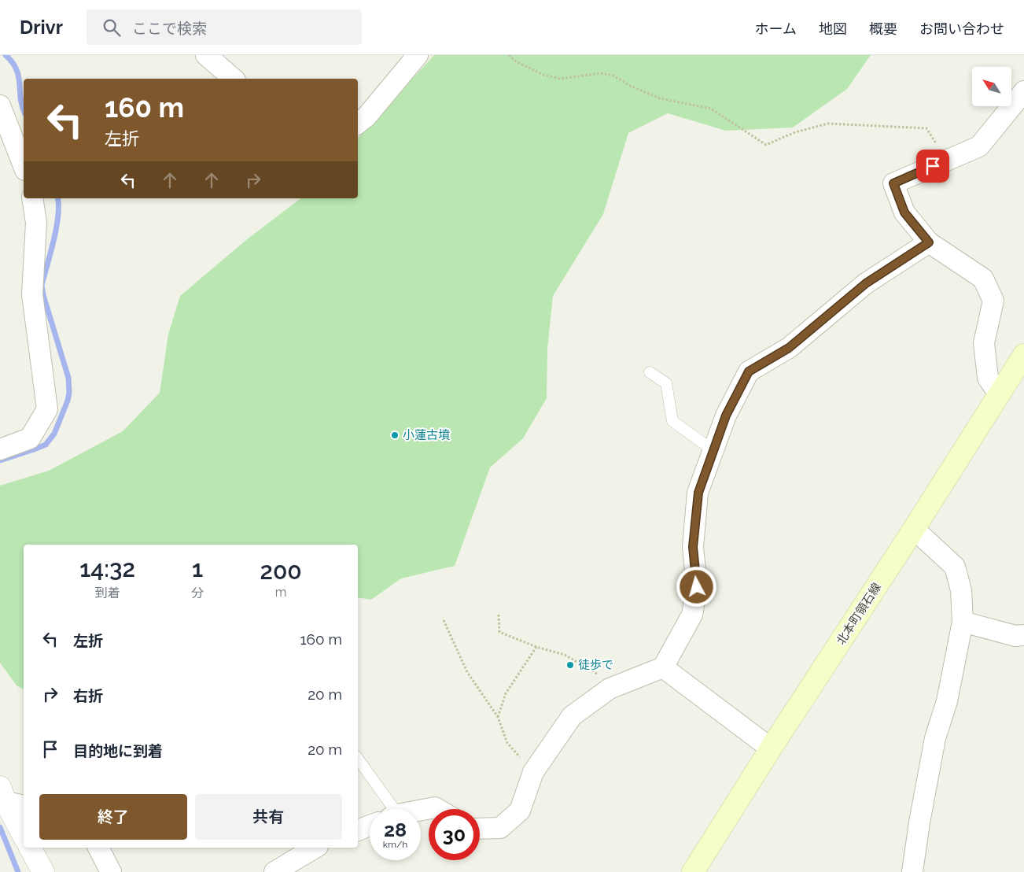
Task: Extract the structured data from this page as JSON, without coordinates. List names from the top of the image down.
{
  "streets": {
    "main road": ["北本町領石線"]
  },
  "places": ["小蓮古墳", "徒歩で"],
  "north": "top left",
  "page": {
    "header": "Drivr",
    "search": "ここで検索",
    "nav": [
      "ホーム",
      "地図",
      "概要",
      "お問い合わせ"
    ],
    "turn": ["160 m", "左折"],
    "eta": [
      "14:32",
      "到着",
      "1",
      "分",
      "200",
      "m"
    ],
    "list": [
      {
        "name": "左折",
        "value": "160 m"
      },
      {
        "name": "右折",
        "value": "20 m"
      },
      {
        "name": "目的地に到着",
        "value": "20 m"
      }
    ],
    "buttons": ["終了", "共有"],
    "speed": "28 km/h",
    "limit": "30"
  }
}
